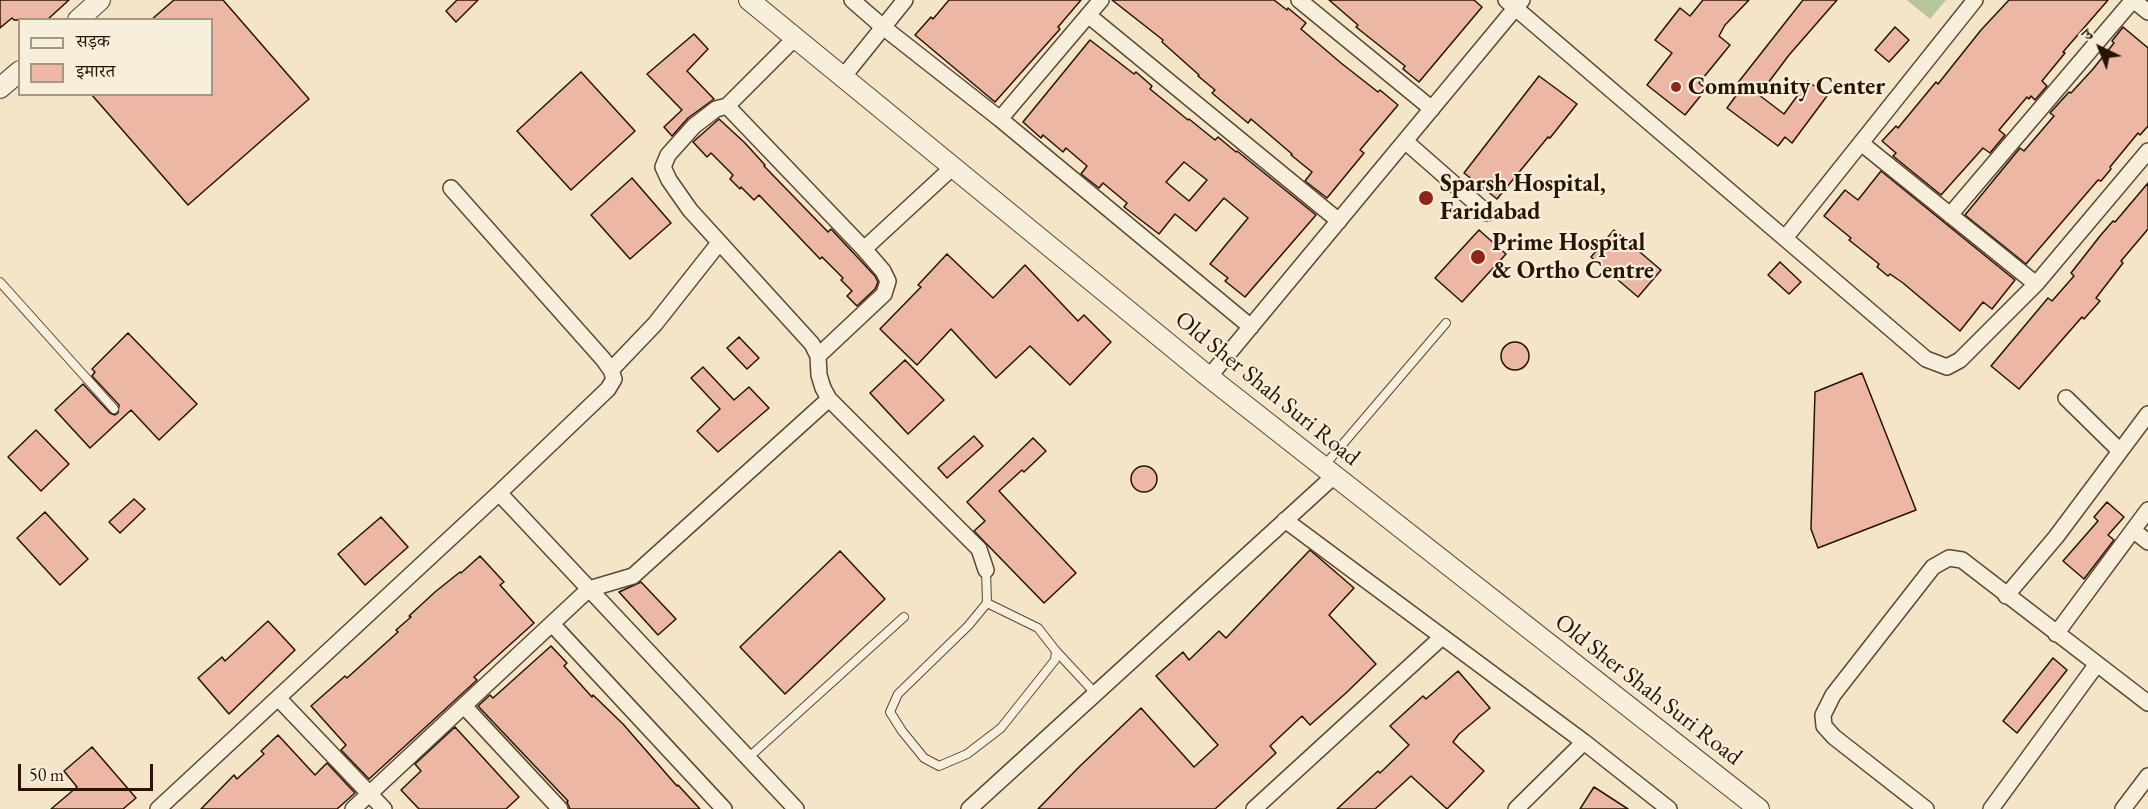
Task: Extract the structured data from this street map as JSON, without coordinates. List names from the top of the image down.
{
  "streets": {
    "street": ["Old Sher Shah Suri Road"]
  },
  "places": ["Community Center", "Sparsh Hospital, Faridabad", "Prime Hospital & Ortho Centre"],
  "legend": ["सड़क", "इमारत"],
  "scale_bar": "50 m",
  "north": "top left"
}
